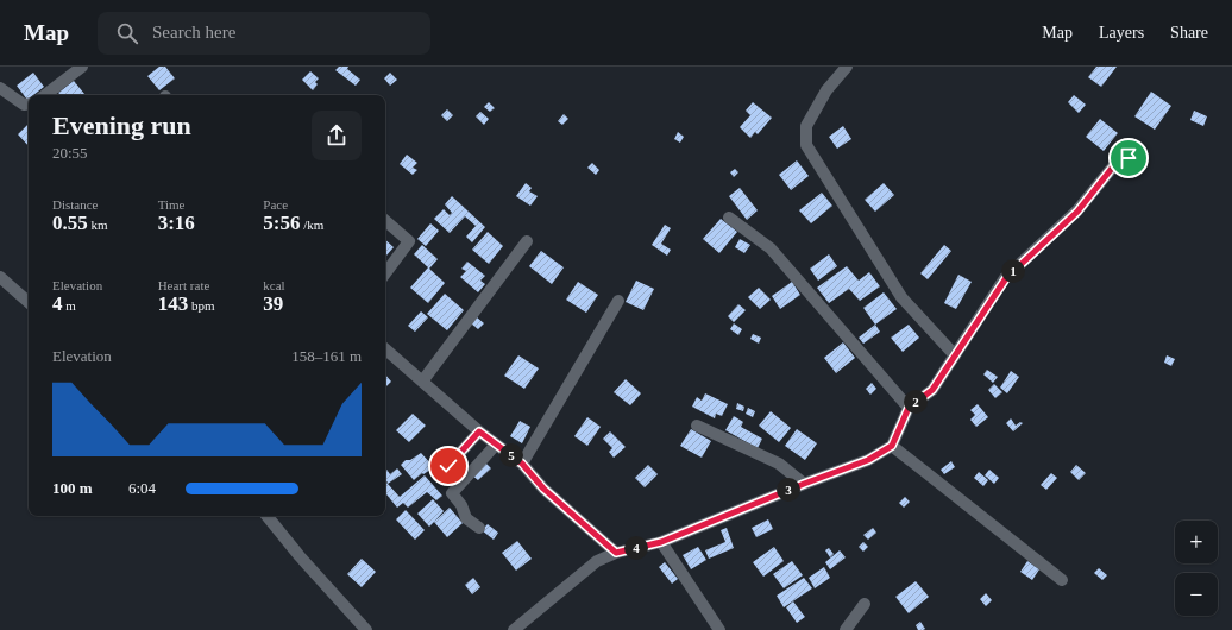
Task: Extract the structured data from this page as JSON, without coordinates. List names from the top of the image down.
{
  "page": {
    "header": "Map",
    "search": "Search here",
    "nav": ["Map", "Layers", "Share"],
    "heading": ["Evening run", "20:55"],
    "stats": [
      ["Distance", "0.55 km"],
      ["Time", "3:16"],
      ["Pace", "5:56 /km"],
      ["Elevation", "4 m"],
      ["Heart rate", "143 bpm"],
      ["kcal", "39"]
    ],
    "pins": [
      "1",
      "2",
      "5",
      "3",
      "4"
    ],
    "chart": ["Elevation", "158–161 m"],
    "list": [
      {
        "name": "100 m",
        "note": "6:04"
      }
    ],
    "map_buttons": ["+", "−"]
  }
}
